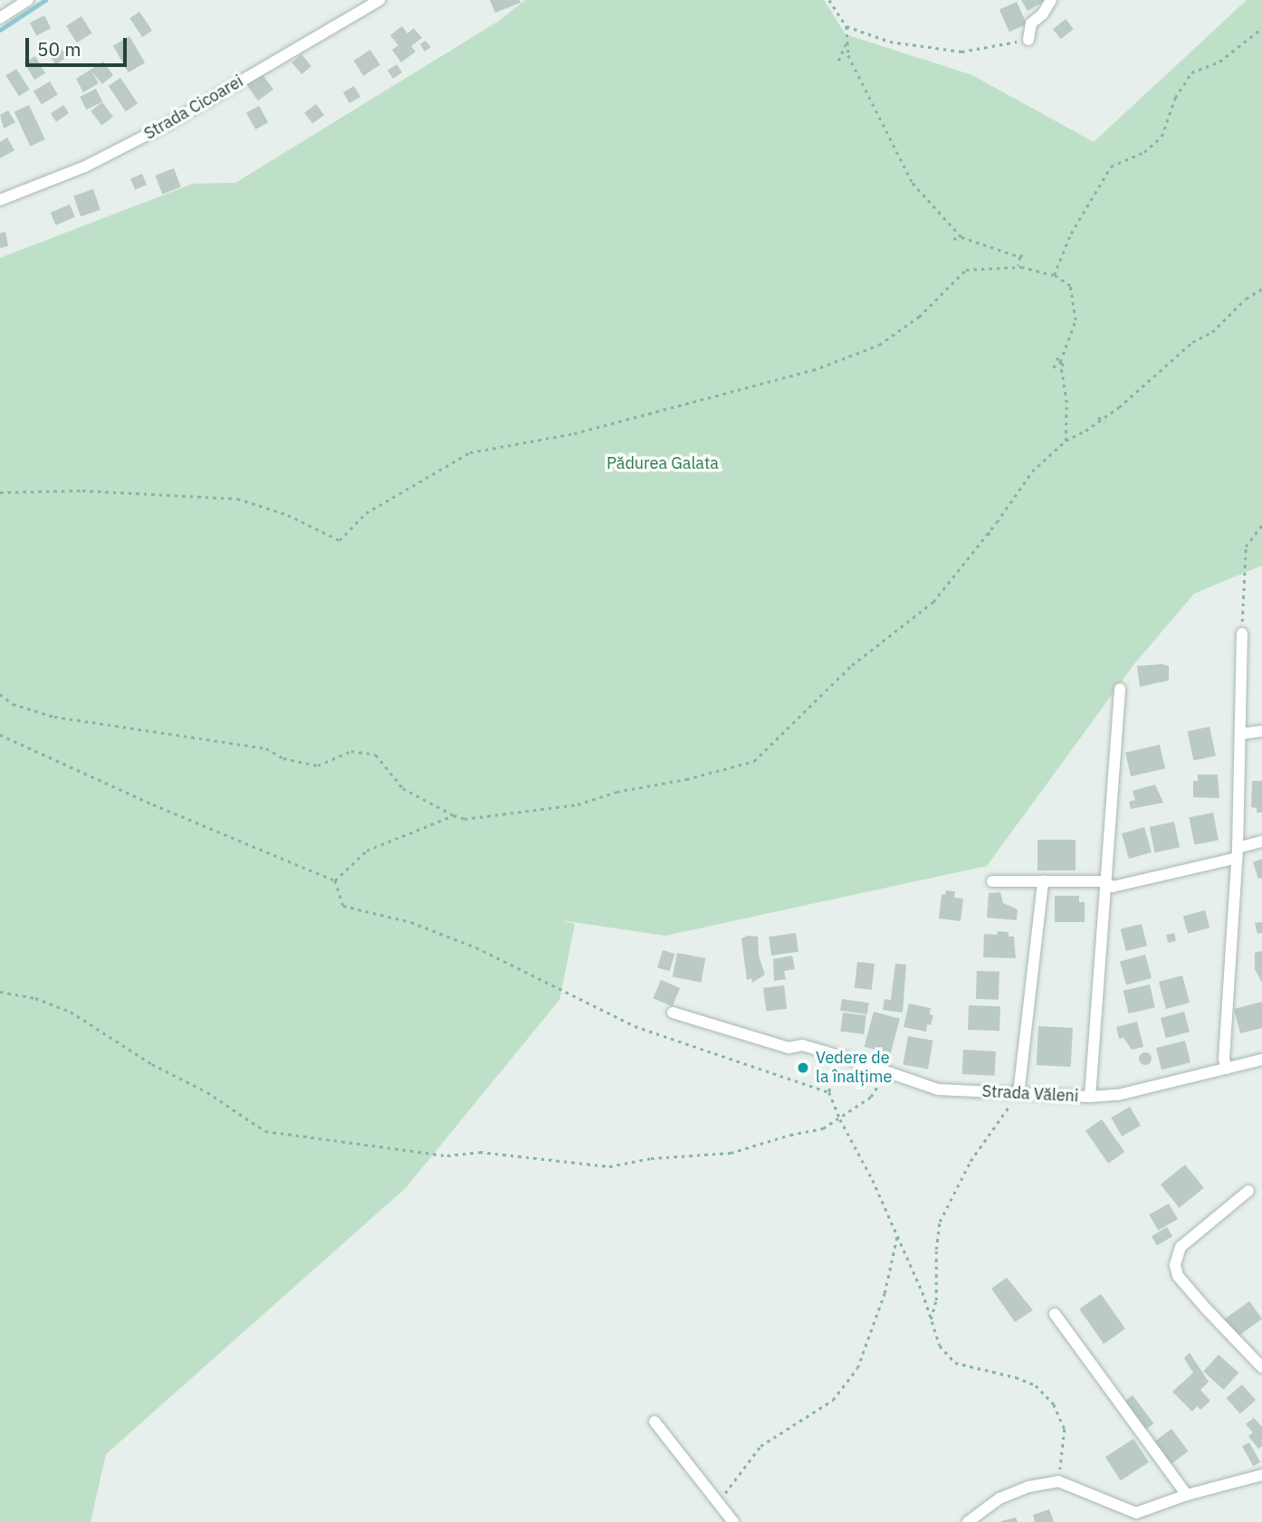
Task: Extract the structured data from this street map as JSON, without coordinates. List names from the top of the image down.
{
  "streets": {
    "street": ["Strada Cicoarei", "Strada Văleni"]
  },
  "parks": ["Pădurea Galata"],
  "places": ["Vedere de la înalțime"],
  "scale_bar": "50 m"
}
